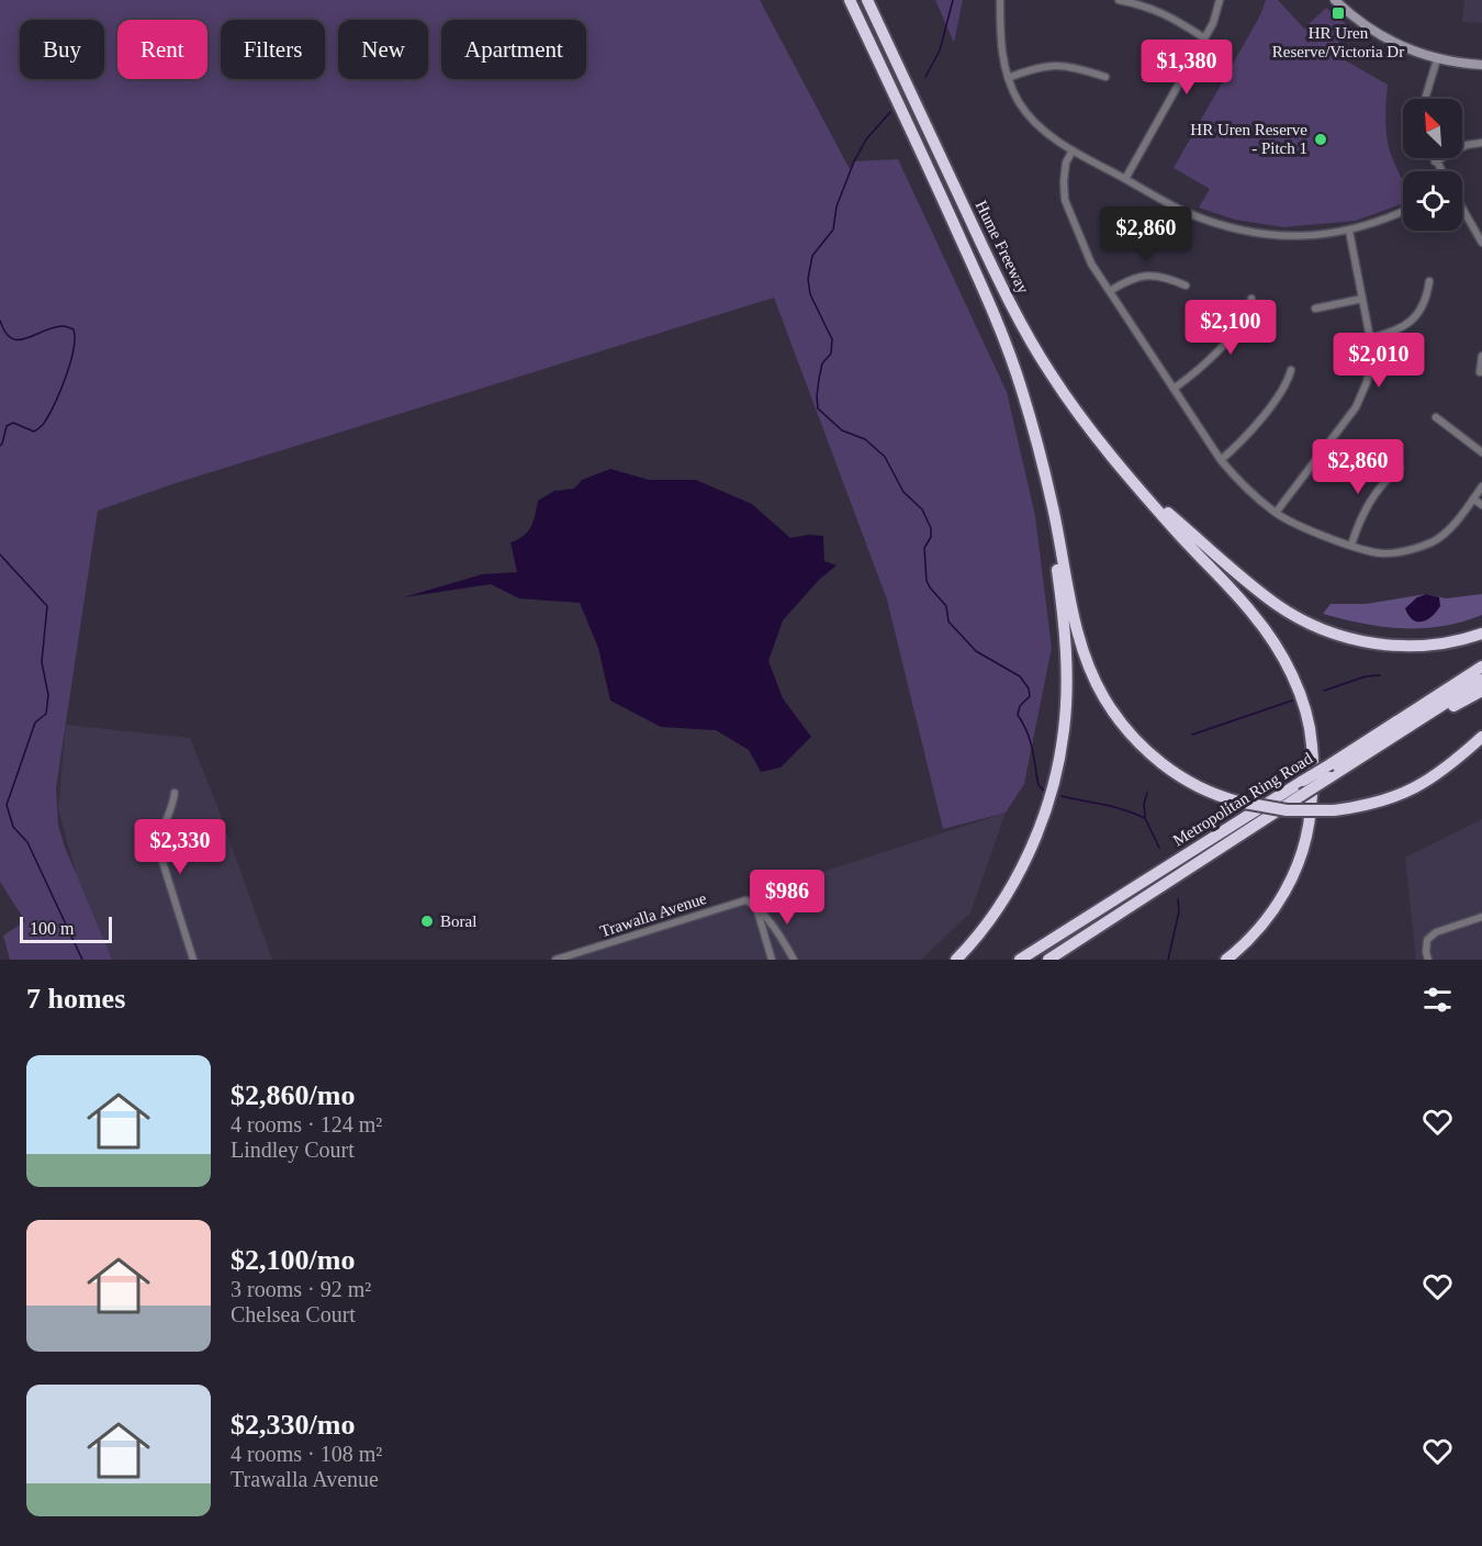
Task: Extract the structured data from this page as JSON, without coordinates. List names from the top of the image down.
{
  "streets": {
    "highway": ["Hume Freeway", "Metropolitan Ring Road"],
    "street": ["Trawalla Avenue"]
  },
  "places": {
    "transit": ["HR Uren Reserve/Victoria Dr"],
    "other": ["HR Uren Reserve - Pitch 1", "Boral"]
  },
  "scale_bar": "100 m",
  "north": "top left",
  "page": {
    "chip": [
      "Buy",
      "Rent",
      "Filters",
      "New",
      "Apartment"
    ],
    "price": [
      "$1,380",
      "$2,860",
      "$2,100",
      "$2,010",
      "$2,860",
      "$2,330",
      "$986"
    ],
    "scale": "100 m",
    "heading": "7 homes",
    "list": [
      {
        "name": "$2,860/mo",
        "note": "4 rooms · 124 m² · Lindley Court"
      },
      {
        "name": "$2,100/mo",
        "note": "3 rooms · 92 m² · Chelsea Court"
      },
      {
        "name": "$2,330/mo",
        "note": "4 rooms · 108 m² · Trawalla Avenue"
      }
    ]
  }
}
